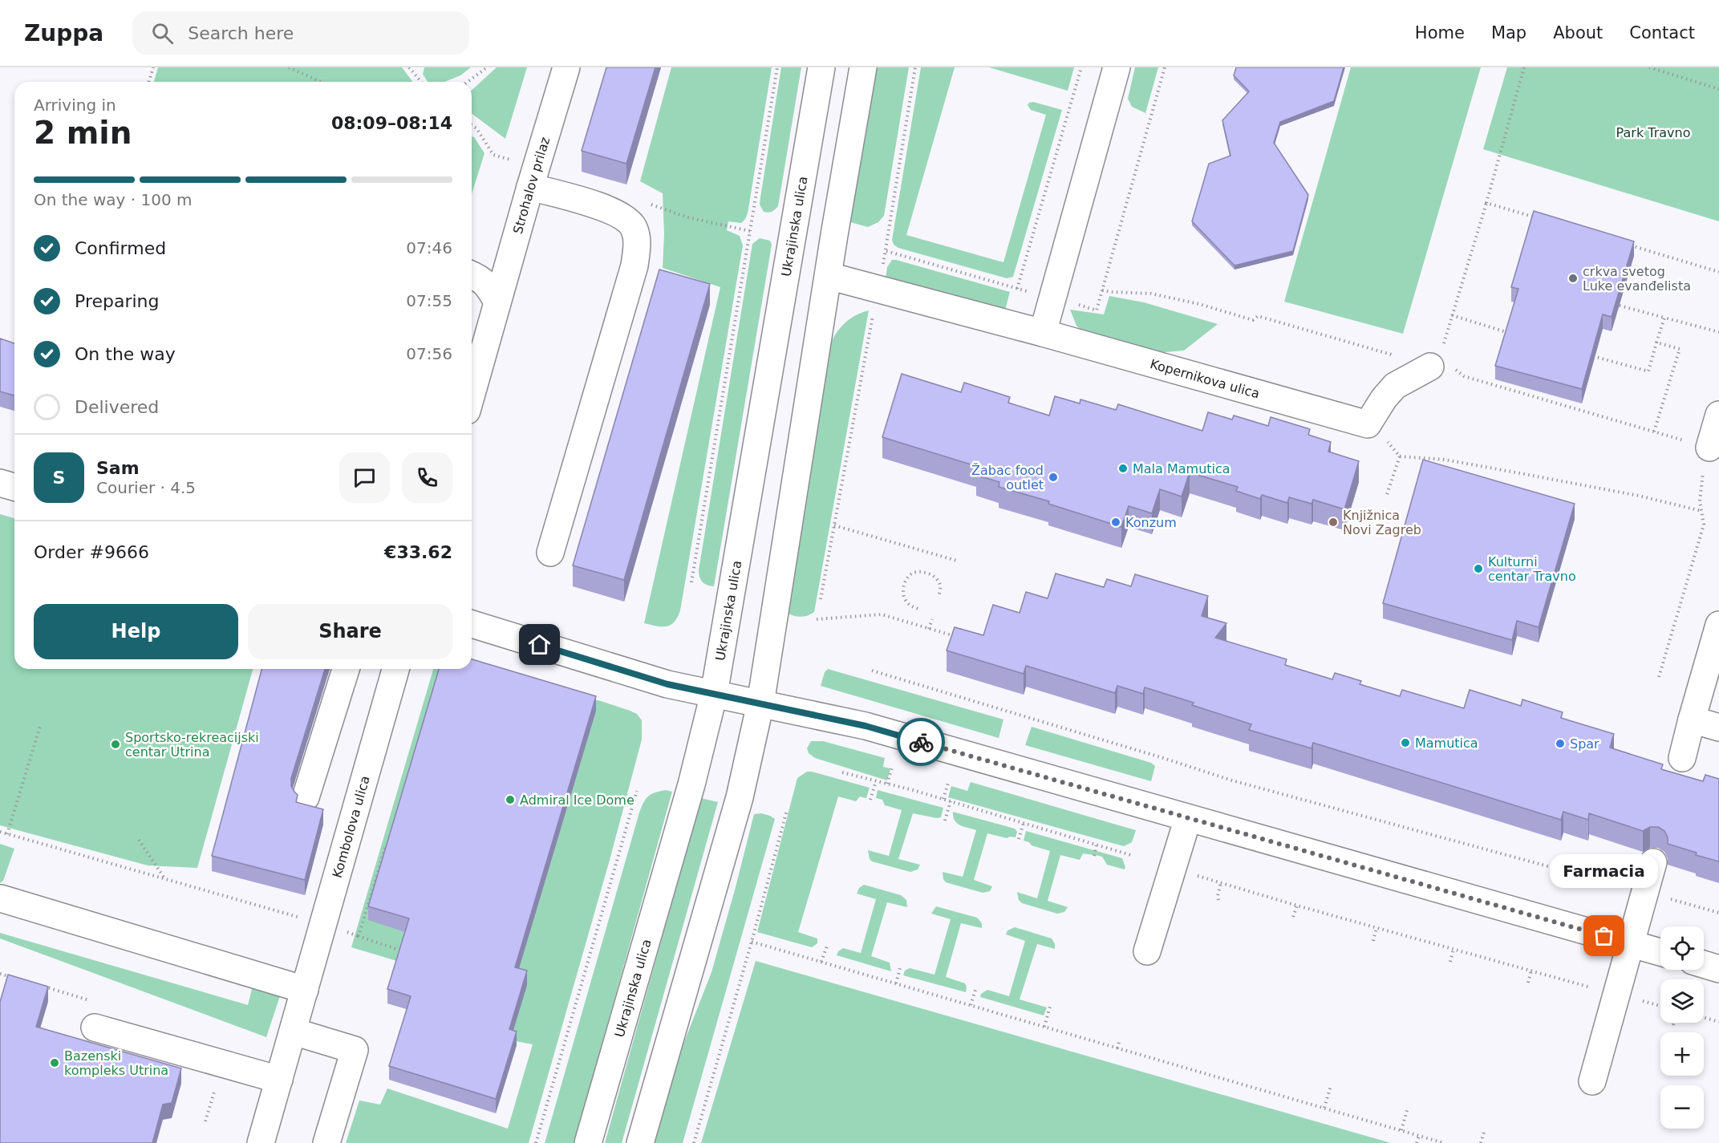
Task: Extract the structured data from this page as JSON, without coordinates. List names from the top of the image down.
{
  "streets": {
    "street": [
      "Strohalov prilaz",
      "Ukrajinska ulica",
      "Kopernikova ulica",
      "Kombolova ulica"
    ]
  },
  "parks": ["Park Travno"],
  "places": [
    "crkva svetog Luke evanđelista",
    "Mala Mamutica",
    "Žabac food outlet",
    "Konzum",
    "Knjižnica Novi Zagreb",
    "Kulturni centar Travno",
    "Mamutica",
    "Spar",
    "Sportsko-rekreacijski centar Utrina",
    "Admiral Ice Dome",
    "Farmacia",
    "Bazenski kompleks Utrina"
  ],
  "page": {
    "header": "Zuppa",
    "search": "Search here",
    "nav": [
      "Home",
      "Map",
      "About",
      "Contact"
    ],
    "heading": ["2 min", "Arriving in", "08:09–08:14"],
    "panel": [
      "Sam",
      "Courier · 4.5",
      "Order #9666",
      "€33.62"
    ],
    "bar": "On the way · 100 m",
    "list": [
      ["Confirmed", "07:46"],
      ["Preparing", "07:55"],
      ["On the way", "07:56"],
      "Delivered"
    ],
    "round": "S",
    "buttons": ["Help", "Share"],
    "bubble": "Farmacia",
    "map_buttons": ["+", "−"]
  }
}
